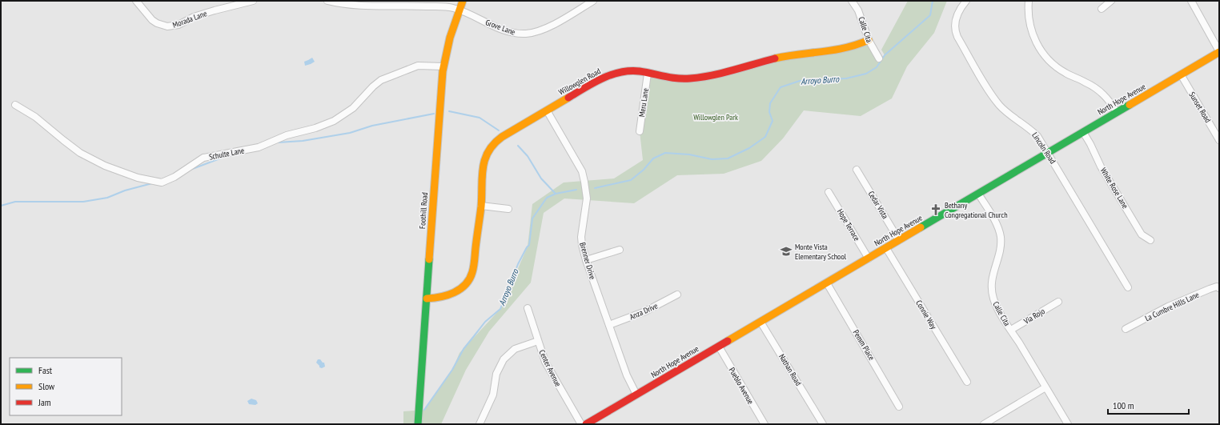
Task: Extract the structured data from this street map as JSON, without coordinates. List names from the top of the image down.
{
  "streets": {
    "street": [
      "Morada Lane",
      "Grove Lane",
      "Calle Cita",
      "Willowglen Road",
      "North Hope Avenue",
      "Meru Lane",
      "Sunset Road",
      "Lincoln Road",
      "Schulte Lane",
      "White Rose Lane",
      "Cedar Vista",
      "Foothill Road",
      "Hope Terrace",
      "Brenner Drive",
      "La Cumbre Hills Lane",
      "Anza Drive",
      "Connie Way",
      "Via Rojo",
      "Pemm Place",
      "Center Avenue",
      "Nathan Road",
      "Pueblo Avenue"
    ]
  },
  "crossings": [
    ["Grove Lane", "Foothill Road"],
    ["Calle Cita", "Willowglen Road"],
    ["Calle Cita", "North Hope Avenue"],
    ["Calle Cita", "Via Rojo"],
    ["Willowglen Road", "Meru Lane"],
    ["Willowglen Road", "Foothill Road"],
    ["Willowglen Road", "Brenner Drive"],
    ["North Hope Avenue", "Sunset Road"],
    ["North Hope Avenue", "Lincoln Road"],
    ["North Hope Avenue", "White Rose Lane"],
    ["North Hope Avenue", "Cedar Vista"],
    ["North Hope Avenue", "Hope Terrace"],
    ["North Hope Avenue", "Brenner Drive"],
    ["North Hope Avenue", "Connie Way"],
    ["North Hope Avenue", "Pemm Place"],
    ["North Hope Avenue", "Nathan Road"],
    ["North Hope Avenue", "Pueblo Avenue"],
    ["Schulte Lane", "Foothill Road"],
    ["Brenner Drive", "Anza Drive"]
  ],
  "water": ["Arroyo Burro"],
  "parks": ["Willowglen Park"],
  "places": {
    "church": ["Bethany Congregational Church"],
    "school or university": ["Monte Vista Elementary School"]
  },
  "legend": ["Fast", "Slow", "Jam"],
  "scale_bar": "100 m"
}
